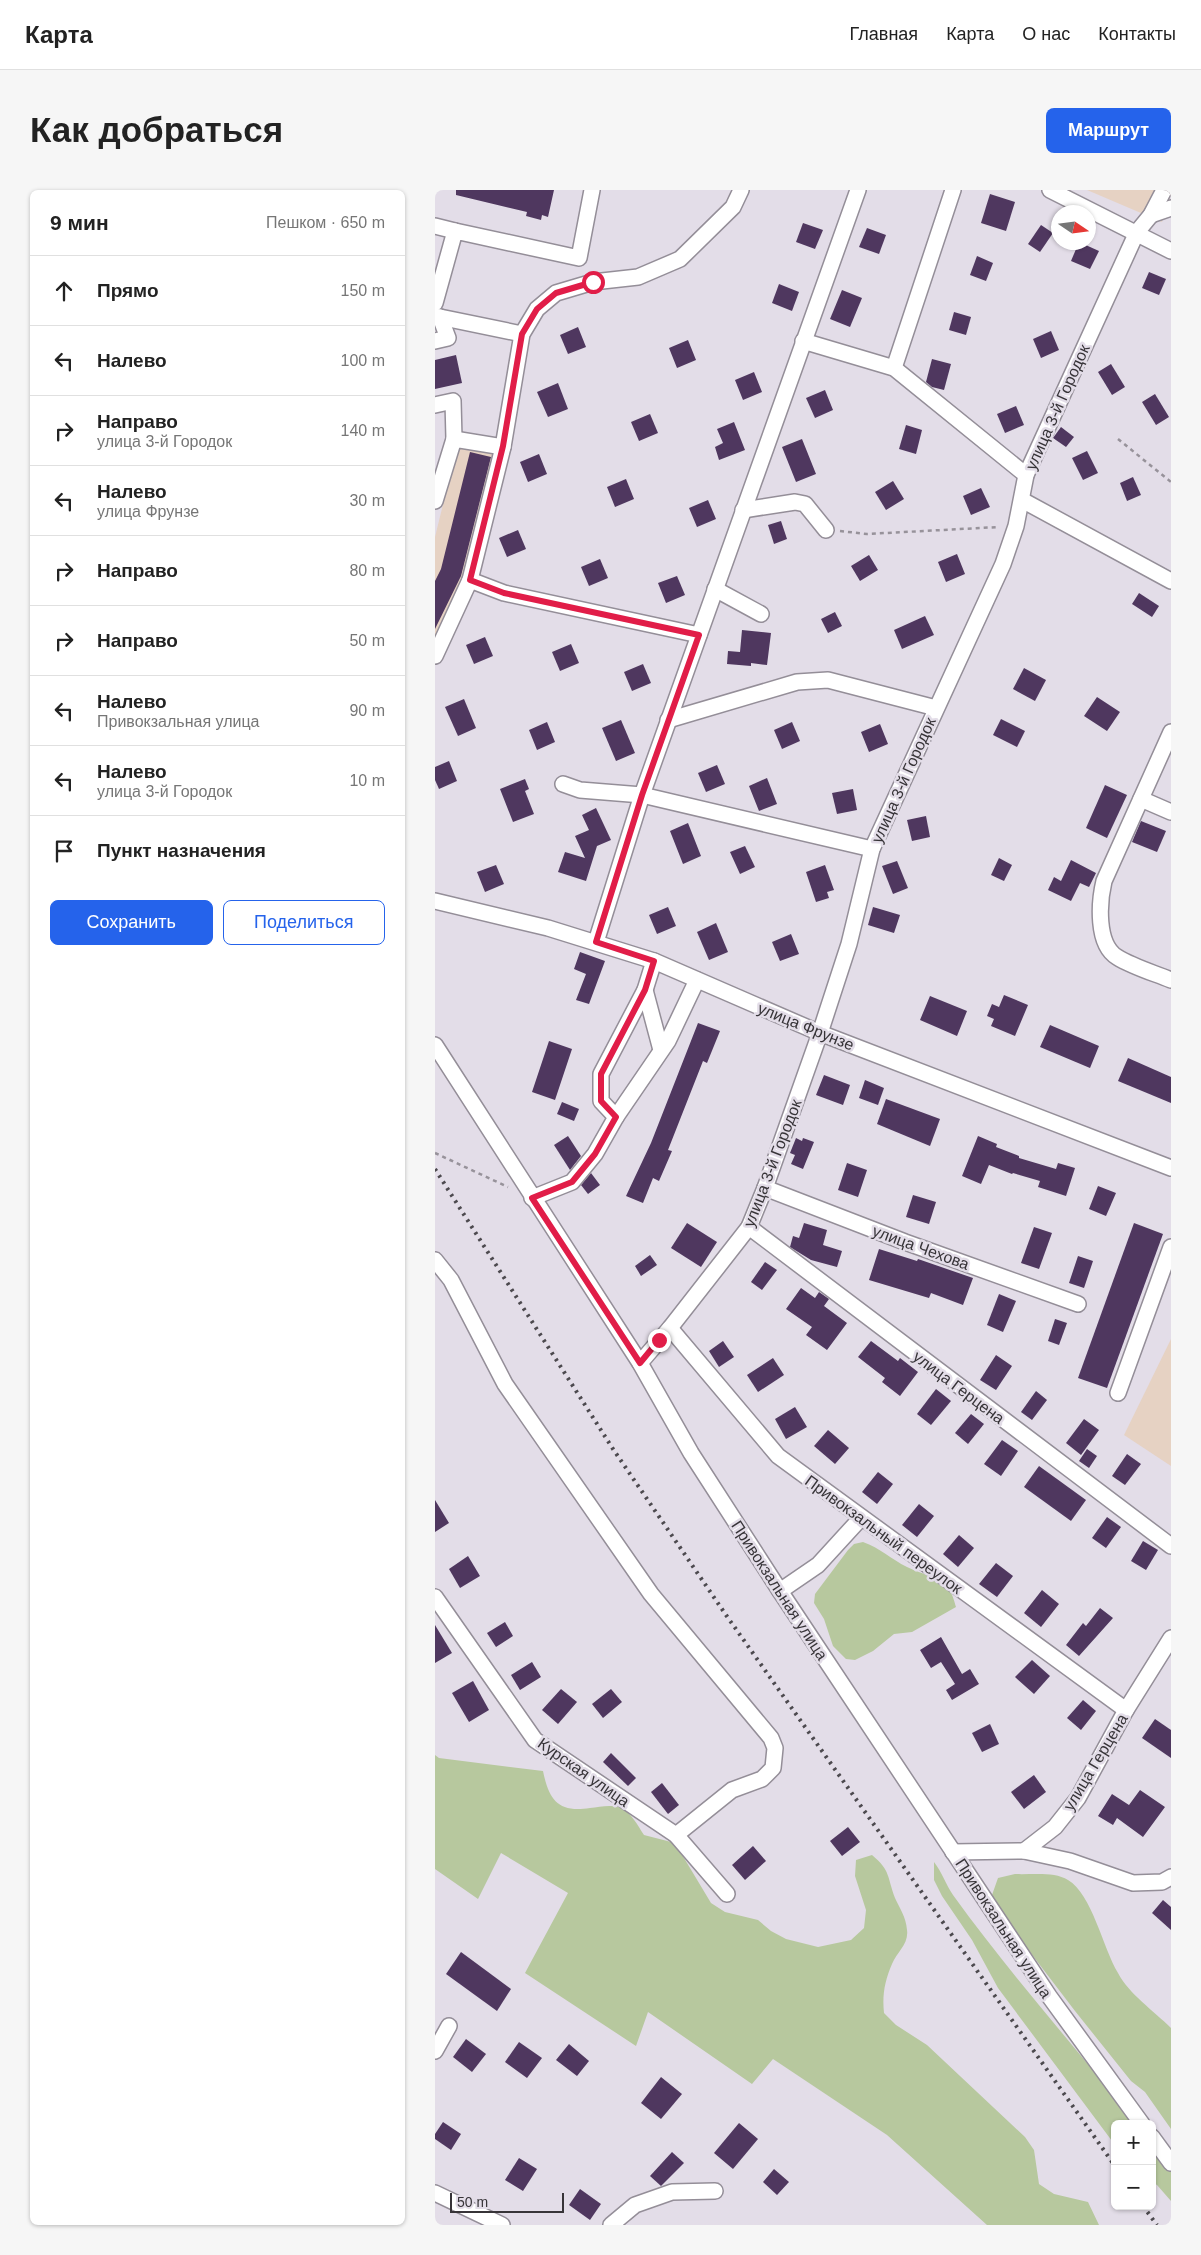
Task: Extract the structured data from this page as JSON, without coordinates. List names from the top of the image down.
{
  "streets": {
    "street": [
      "улица 3-й Городок",
      "улица Фрунзе",
      "улица Чехова",
      "улица Герцена",
      "Привокзальный переулок",
      "Привокзальная улица",
      "Курская улица"
    ]
  },
  "crossings": [
    ["улица 3-й Городок", "улица Фрунзе"],
    ["улица 3-й Городок", "улица Чехова"],
    ["улица 3-й Городок", "улица Герцена"],
    ["улица 3-й Городок", "Привокзальный переулок"],
    ["улица 3-й Городок", "Привокзальная улица"],
    ["улица Герцена", "Привокзальный переулок"]
  ],
  "scale_bar": "50 m",
  "north": "right",
  "page": {
    "header": "Карта",
    "nav": [
      "Главная",
      "Карта",
      "О нас",
      "Контакты"
    ],
    "buttons": [
      "Маршрут",
      ["Сохранить", "Поделиться"]
    ],
    "title": "Как добраться",
    "heading": ["9 мин", "Пешком · 650 m"],
    "list": [
      ["Прямо", "150 m"],
      ["Налево", "100 m"],
      ["Направо", "улица 3-й Городок", "140 m"],
      ["Налево", "улица Фрунзе", "30 m"],
      ["Направо", "80 m"],
      ["Направо", "50 m"],
      ["Налево", "Привокзальная улица", "90 m"],
      ["Налево", "улица 3-й Городок", "10 m"],
      "Пункт назначения"
    ],
    "map_buttons": ["+", "−"],
    "scale": "50 m"
  }
}
